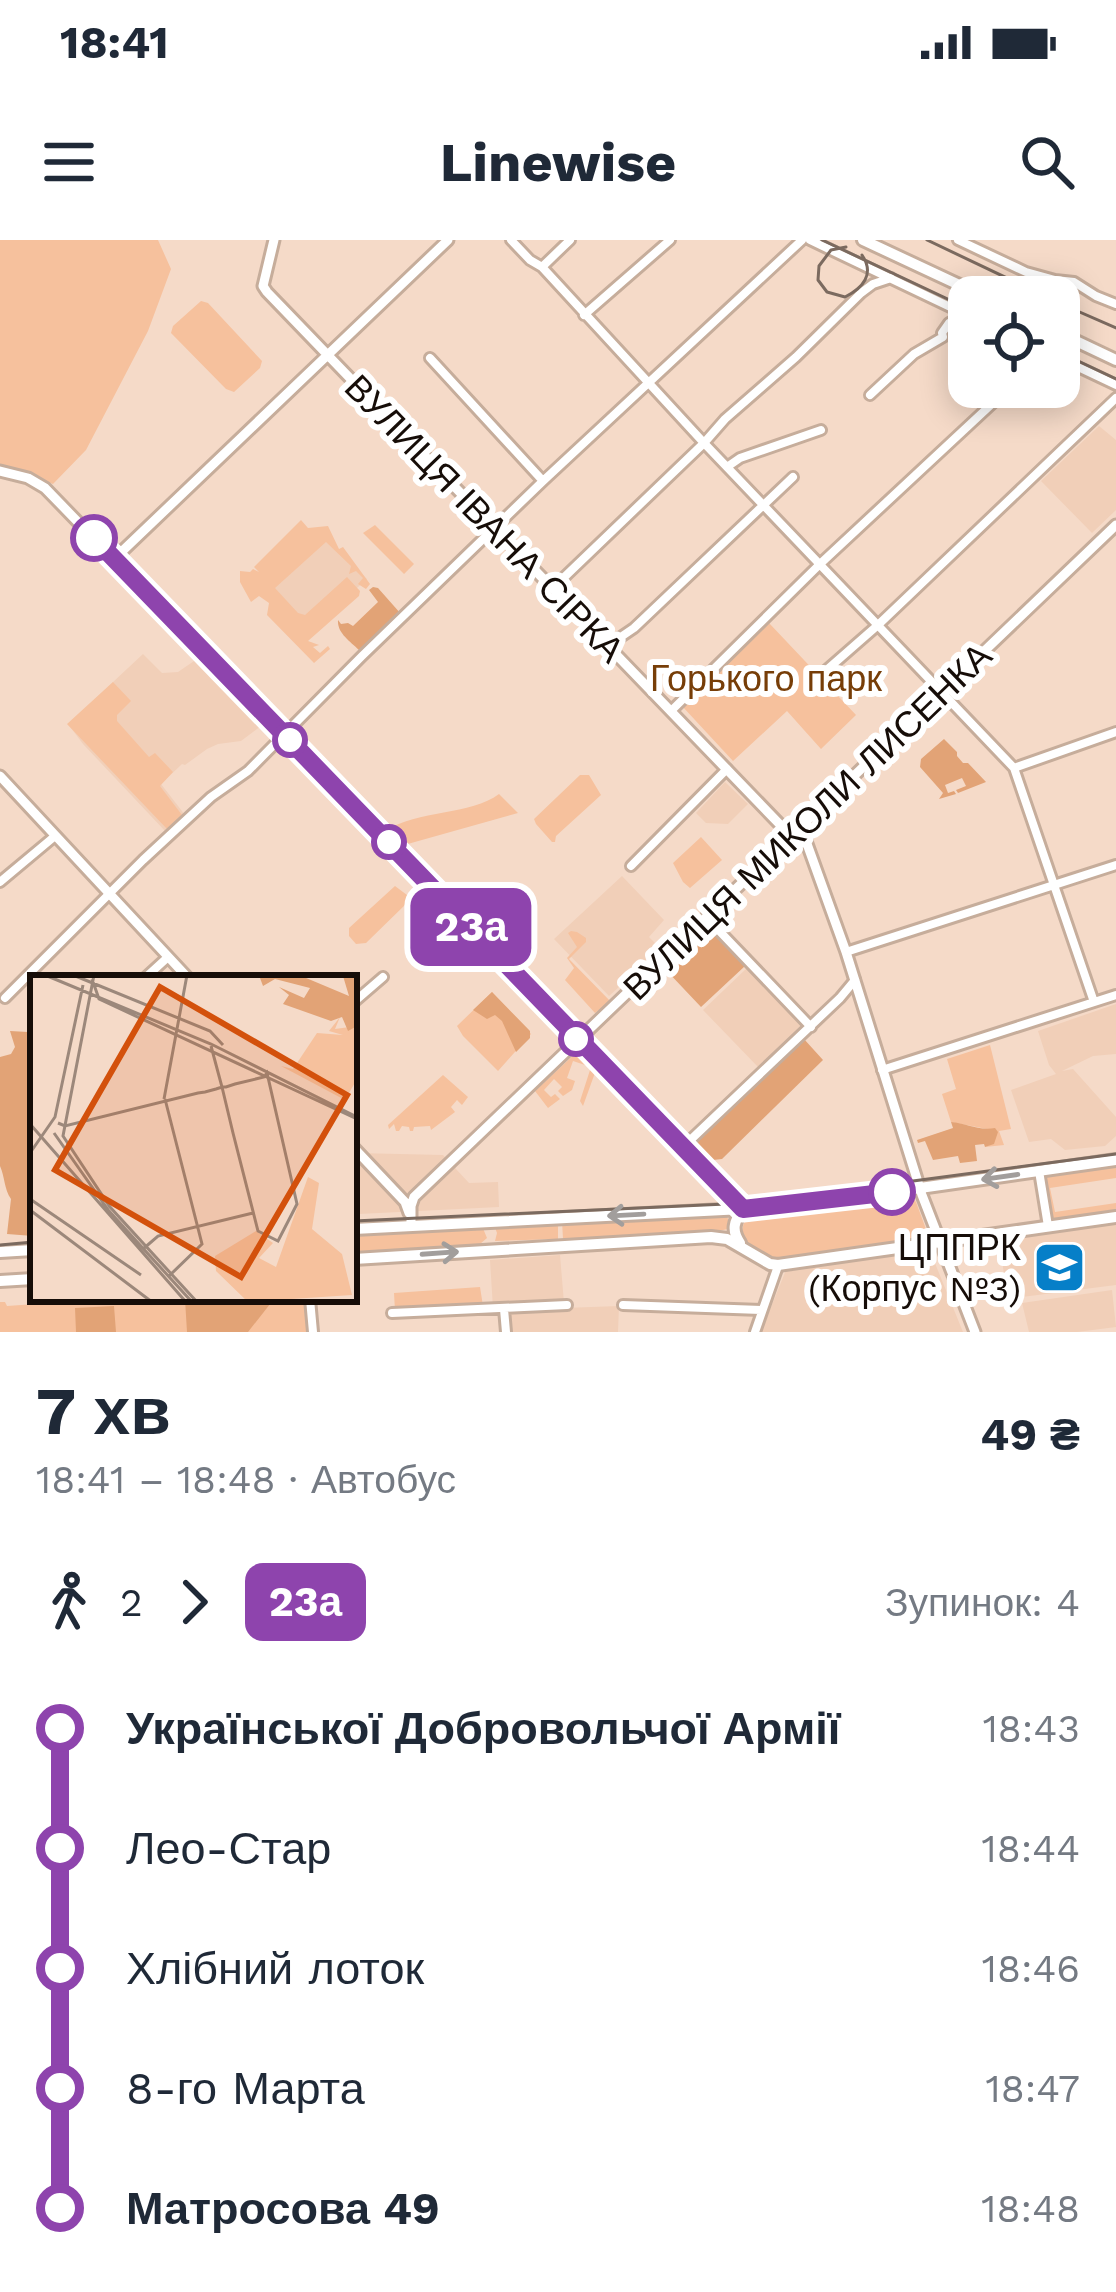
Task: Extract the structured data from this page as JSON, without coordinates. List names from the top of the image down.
{
  "streets": {
    "street": ["ВУЛИЦЯ ІВАНА СІРКА", "ВУЛИЦЯ МИКОЛИ ЛИСЕНКА"]
  },
  "crossings": [
    ["ВУЛИЦЯ ІВАНА СІРКА", "ВУЛИЦЯ МИКОЛИ ЛИСЕНКА"]
  ],
  "parks": ["Горького парк"],
  "places": {
    "school or university": ["ЦППРК (Корпус №3)"]
  },
  "lines": ["bus line 23а"],
  "page": {
    "status": "18:41",
    "header": "Linewise",
    "on_map": "23а",
    "heading": ["7 хв", "18:41 – 18:48 · Автобус", "49 ₴"],
    "legs": ["2", "23а", "Зупинок: 4"],
    "list": [
      {
        "name": "Української Добровольчої Армії",
        "value": "18:43"
      },
      {
        "name": "Лео-Стар",
        "value": "18:44"
      },
      {
        "name": "Хлібний лоток",
        "value": "18:46"
      },
      {
        "name": "8-го Марта",
        "value": "18:47"
      },
      {
        "name": "Матросова 49",
        "value": "18:48"
      }
    ]
  }
}
